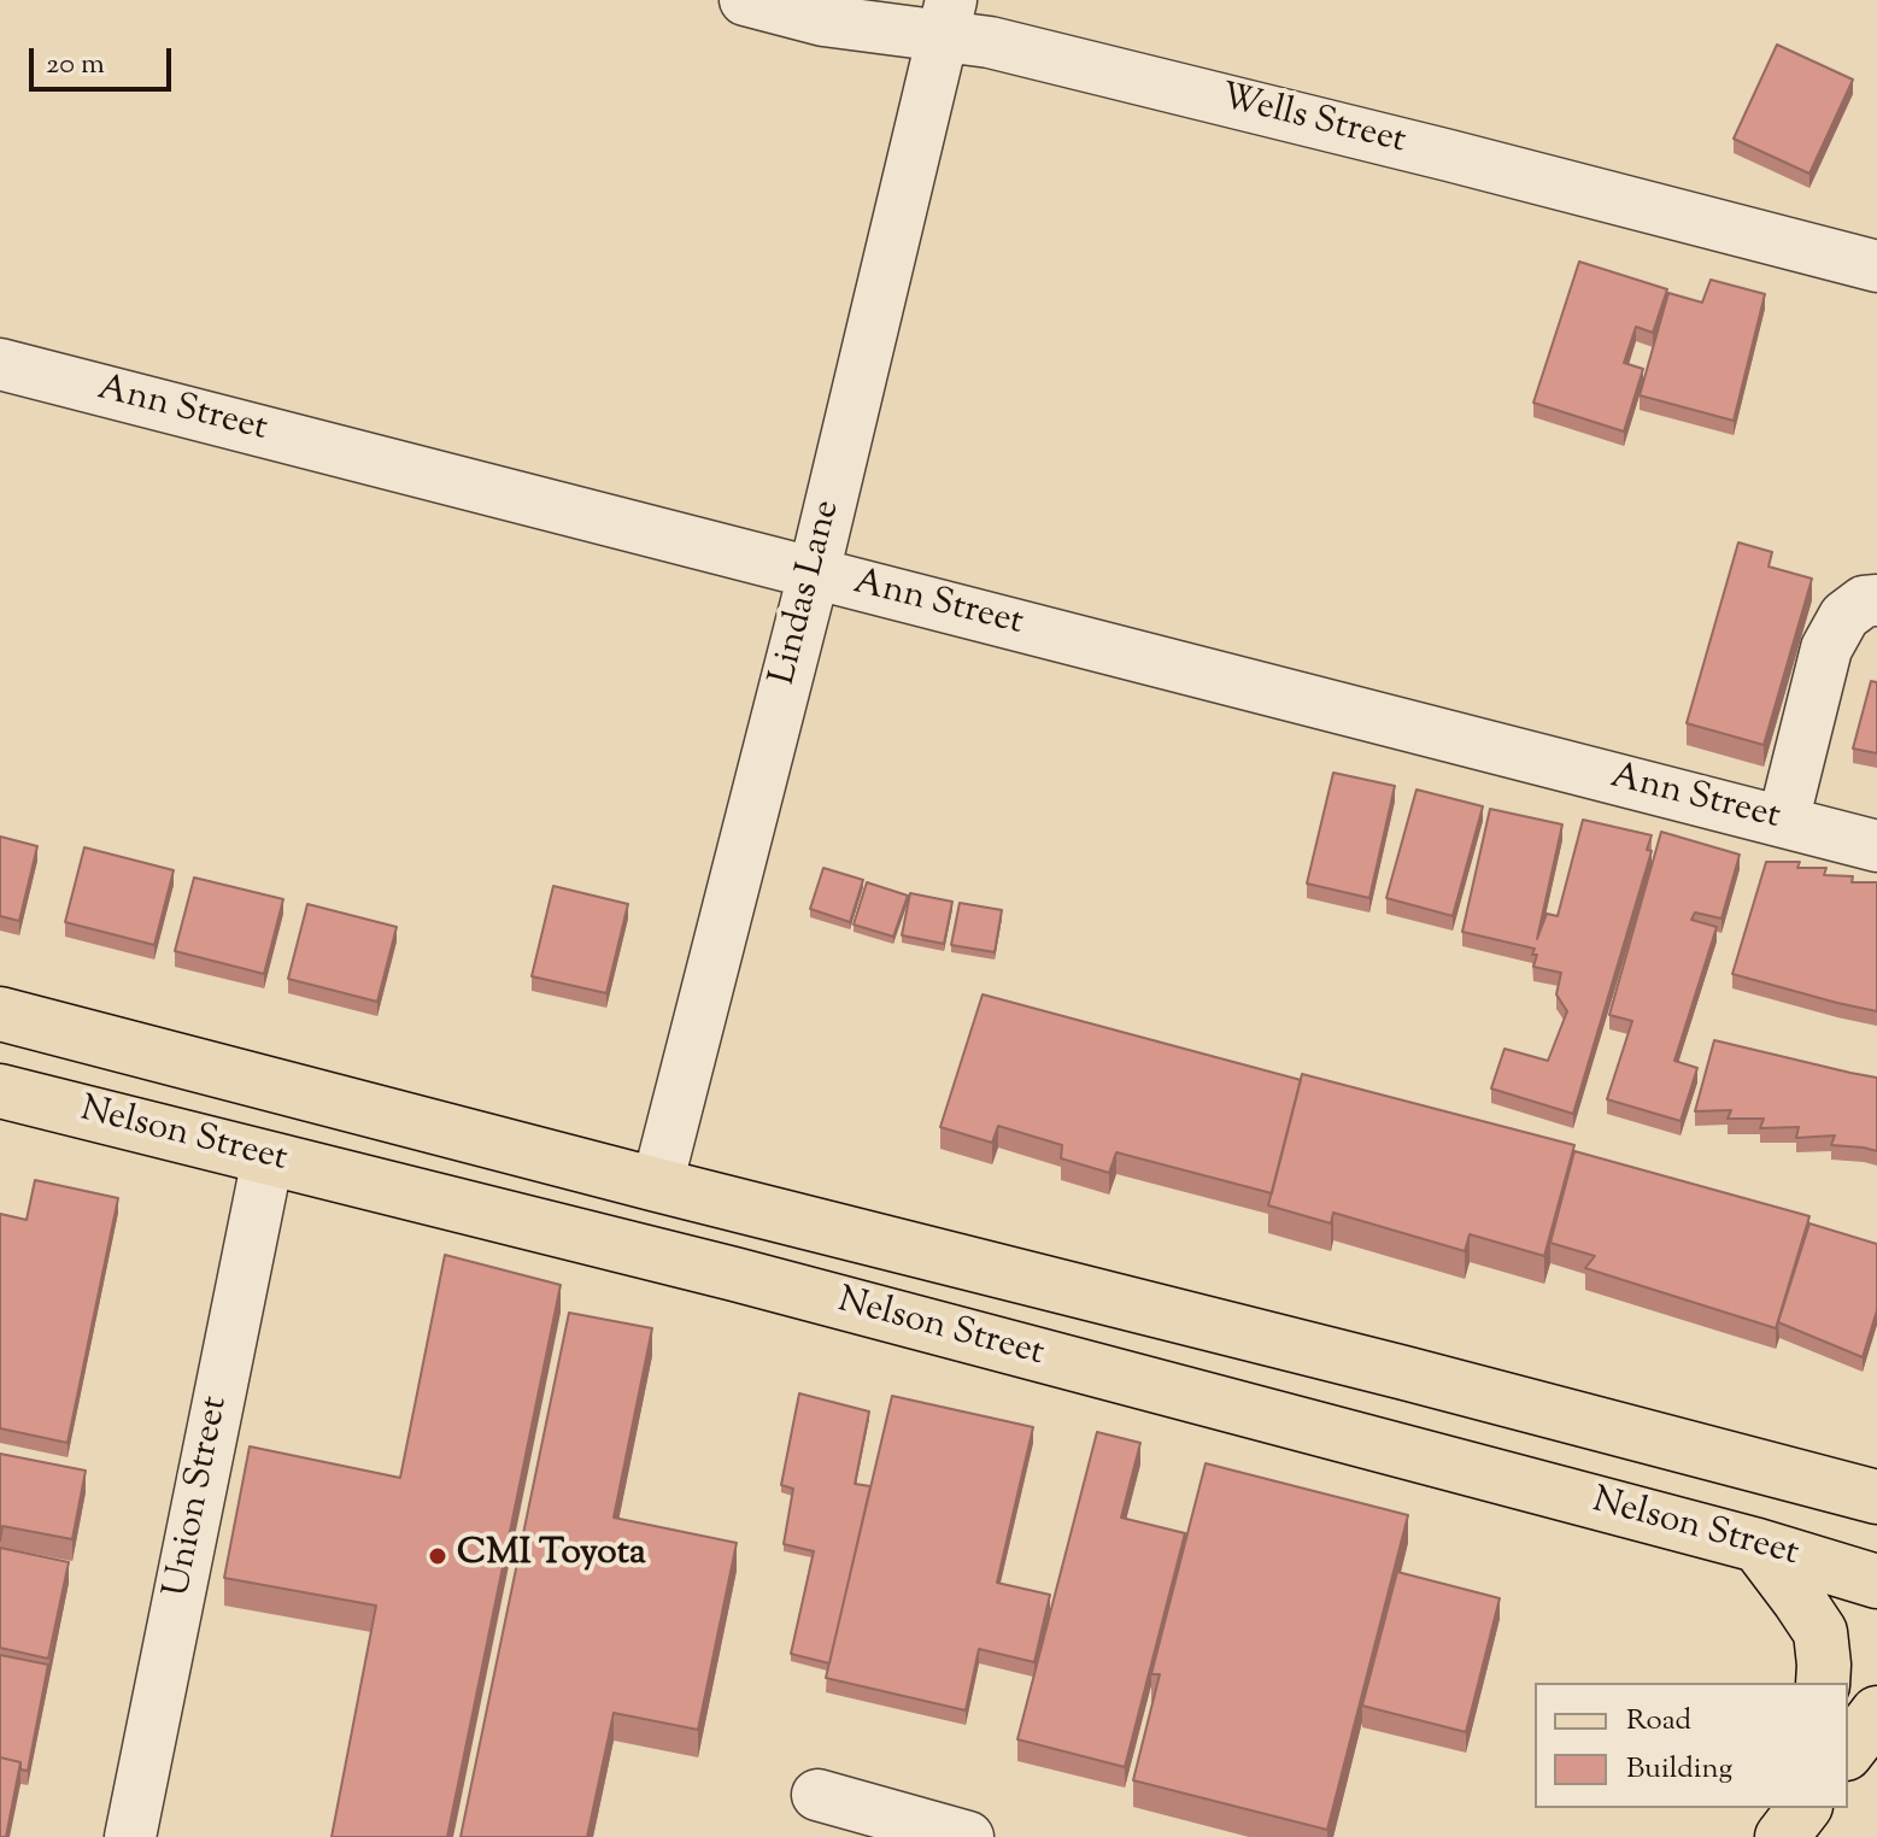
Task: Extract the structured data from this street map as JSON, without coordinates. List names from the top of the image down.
{
  "streets": {
    "main road": ["Nelson Street"],
    "street": [
      "Wells Street",
      "Ann Street",
      "Lindas Lane",
      "Union Street"
    ]
  },
  "crossings": [
    ["Wells Street", "Lindas Lane"],
    ["Ann Street", "Lindas Lane"],
    ["Lindas Lane", "Nelson Street"],
    ["Nelson Street", "Union Street"]
  ],
  "places": ["CMI Toyota"],
  "legend": ["Road", "Building"],
  "scale_bar": "20 m"
}
